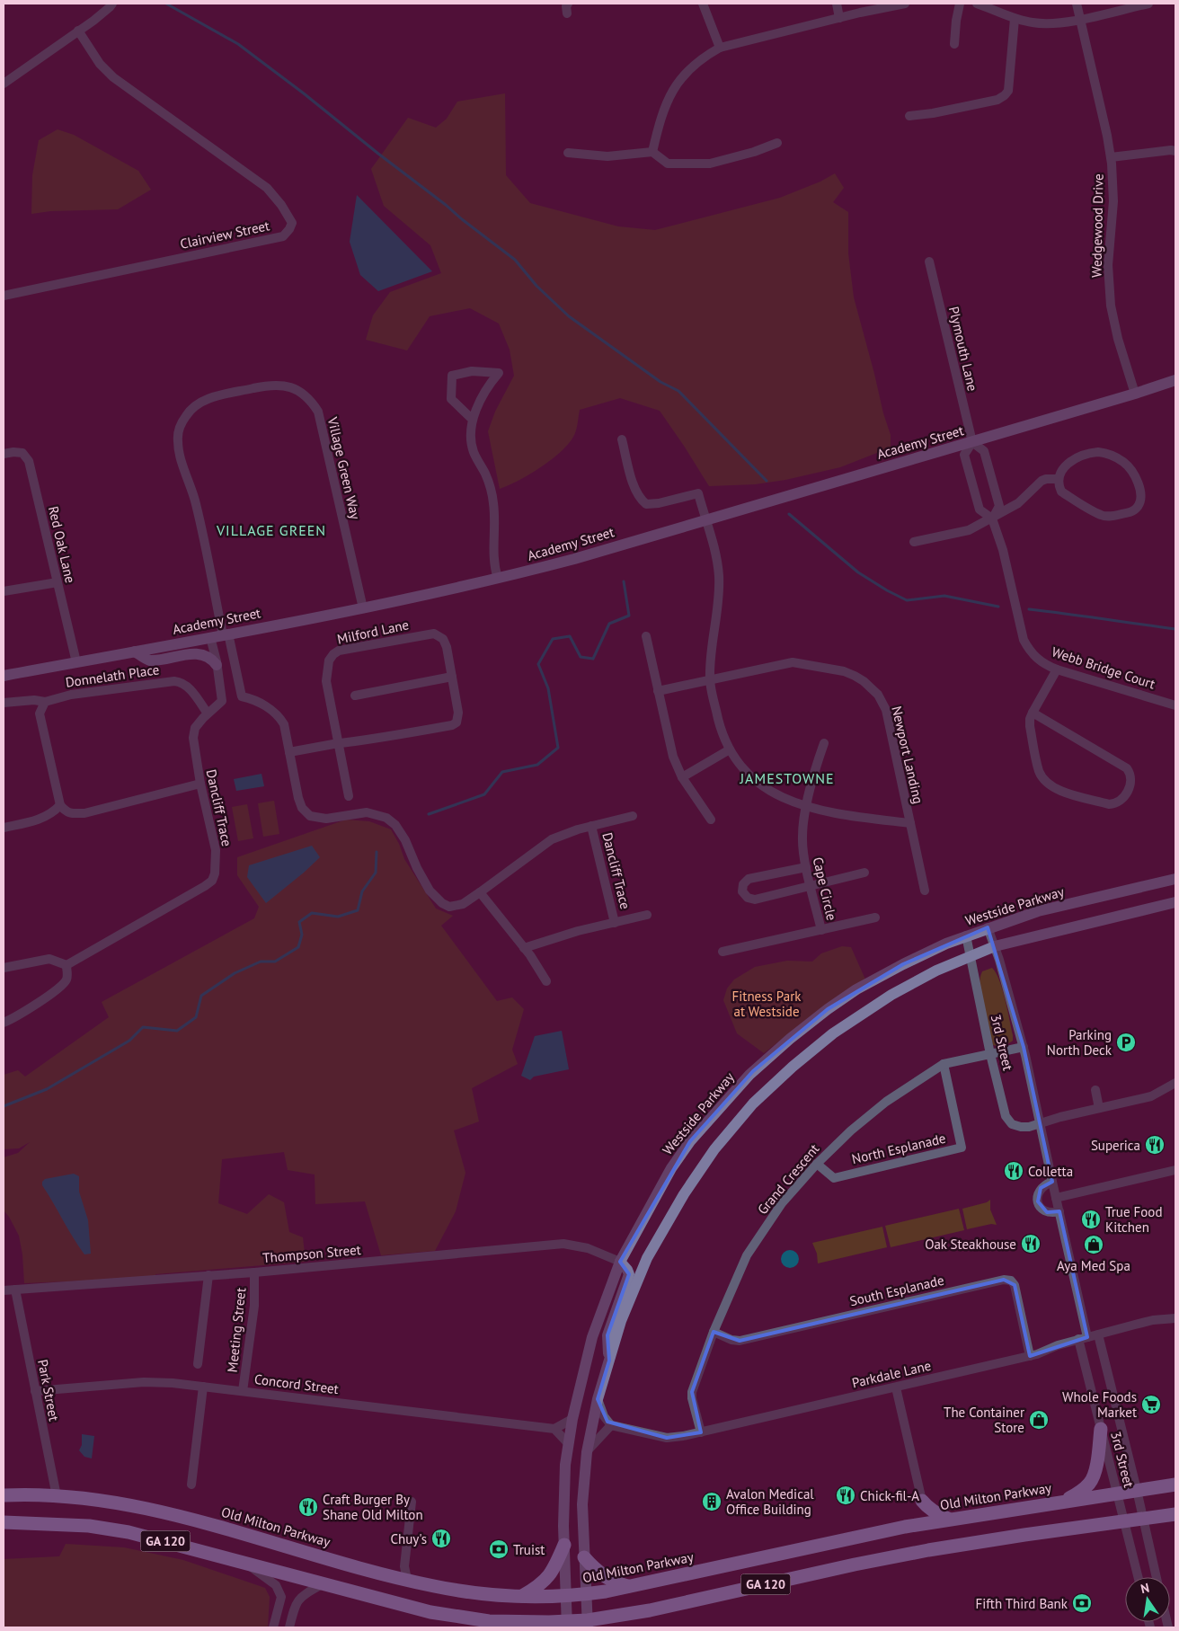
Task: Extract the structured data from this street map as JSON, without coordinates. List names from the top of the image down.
{
  "streets": {
    "highway": ["Old Milton Parkway", "GA 120"],
    "main road": ["Academy Street", "Westside Parkway"],
    "street": [
      "Wedgewood Drive",
      "Clairview Street",
      "Plymouth Lane",
      "Village Green Way",
      "Red Oak Lane",
      "Milford Lane",
      "Webb Bridge Court",
      "Donnelath Place",
      "Newport Landing",
      "Dancliff Trace",
      "Cape Circle",
      "3rd Street",
      "North Esplanade",
      "Grand Crescent",
      "Thompson Street",
      "South Esplanade",
      "Meeting Street",
      "Parkdale Lane",
      "Concord Street",
      "Park Street"
    ]
  },
  "crossings": [
    ["Wedgewood Drive", "Academy Street"],
    ["Plymouth Lane", "Academy Street"],
    ["Plymouth Lane", "Webb Bridge Court"],
    ["Academy Street", "Village Green Way"],
    ["Academy Street", "Red Oak Lane"],
    ["Academy Street", "Webb Bridge Court"],
    ["Academy Street", "Dancliff Trace"],
    ["Village Green Way", "Dancliff Trace"],
    ["Milford Lane", "Dancliff Trace"],
    ["Donnelath Place", "Dancliff Trace"],
    ["Westside Parkway", "3rd Street"],
    ["Westside Parkway", "Thompson Street"],
    ["Westside Parkway", "Old Milton Parkway"],
    ["Westside Parkway", "GA 120"],
    ["3rd Street", "Grand Crescent"],
    ["3rd Street", "Parkdale Lane"],
    ["3rd Street", "Old Milton Parkway"],
    ["3rd Street", "GA 120"],
    ["North Esplanade", "Grand Crescent"],
    ["Grand Crescent", "South Esplanade"],
    ["Grand Crescent", "Parkdale Lane"],
    ["Thompson Street", "Meeting Street"],
    ["Thompson Street", "Park Street"],
    ["South Esplanade", "Parkdale Lane"],
    ["Meeting Street", "Concord Street"],
    ["Concord Street", "Park Street"],
    ["Park Street", "Old Milton Parkway"]
  ],
  "districts": ["VILLAGE GREEN", "JAMESTOWNE"],
  "parks": ["Fitness Park at Westside"],
  "places": {
    "parking": ["Parking North Deck"],
    "restaurant": [
      "Superica",
      "Colletta",
      "True Food Kitchen",
      "Oak Steakhouse",
      "Chick-fil-A",
      "Craft Burger By Shane Old Milton",
      "Chuy's"
    ],
    "shop": ["Aya Med Spa", "The Container Store"],
    "supermarket": ["Whole Foods Market"],
    "building": ["Avalon Medical Office Building"],
    "bank": ["Truist", "Fifth Third Bank"]
  },
  "north": "top"
}
